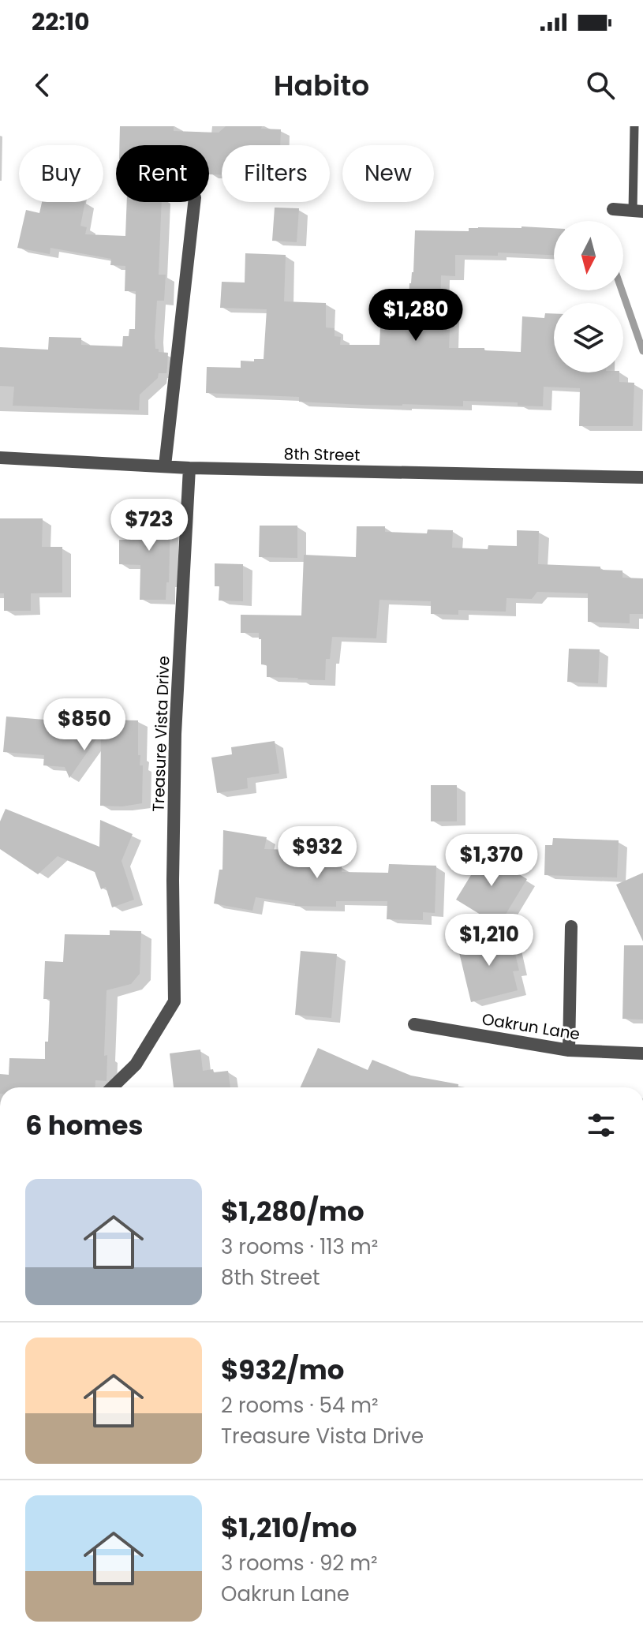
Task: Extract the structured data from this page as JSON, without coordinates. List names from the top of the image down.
{
  "streets": {
    "street": ["8th Street", "Treasure Vista Drive", "Oakrun Lane"]
  },
  "crossings": [
    ["8th Street", "Treasure Vista Drive"]
  ],
  "north": "bottom",
  "page": {
    "status": "22:10",
    "header": "Habito",
    "chip": [
      "Buy",
      "Rent",
      "Filters",
      "New"
    ],
    "price": [
      "$1,280",
      "$723",
      "$850",
      "$932",
      "$1,370",
      "$1,210"
    ],
    "heading": "6 homes",
    "list": [
      {
        "name": "$1,280/mo",
        "note": "3 rooms · 113 m² · 8th Street"
      },
      {
        "name": "$932/mo",
        "note": "2 rooms · 54 m² · Treasure Vista Drive"
      },
      {
        "name": "$1,210/mo",
        "note": "3 rooms · 92 m² · Oakrun Lane"
      }
    ]
  }
}
